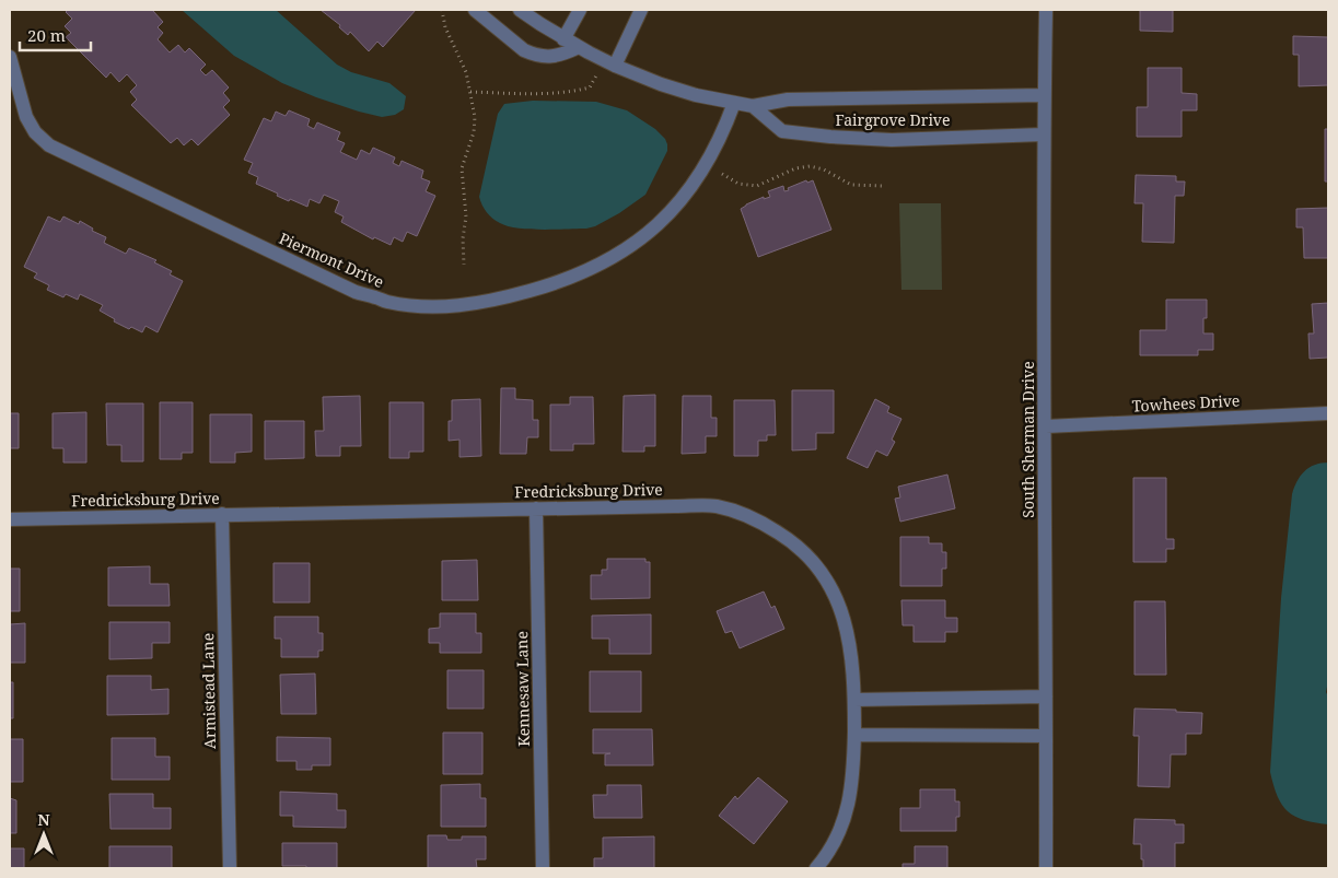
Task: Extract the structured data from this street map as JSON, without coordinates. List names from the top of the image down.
{
  "streets": {
    "street": [
      "Fairgrove Drive",
      "Piermont Drive",
      "Towhees Drive",
      "South Sherman Drive",
      "Fredricksburg Drive",
      "Kennesaw Lane",
      "Armistead Lane"
    ]
  },
  "crossings": [
    ["Fairgrove Drive", "Piermont Drive"],
    ["Fairgrove Drive", "South Sherman Drive"],
    ["Towhees Drive", "South Sherman Drive"],
    ["Fredricksburg Drive", "Kennesaw Lane"],
    ["Fredricksburg Drive", "Armistead Lane"]
  ],
  "scale_bar": "20 m",
  "north": "top"
}
